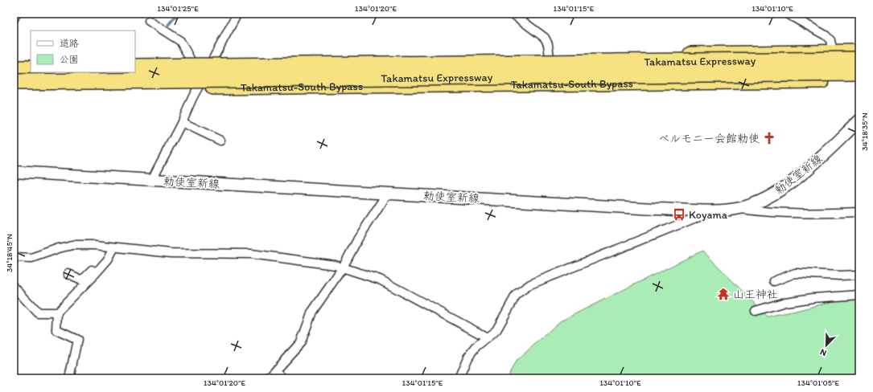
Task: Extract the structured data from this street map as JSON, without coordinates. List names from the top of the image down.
{
  "streets": {
    "highway": ["Takamatsu Expressway", "Takamatsu-South Bypass"],
    "main road": ["勅使室新線"]
  },
  "places": {
    "church": ["ベルモニー会館勅使"],
    "bus stop": ["Koyama"],
    "temple": ["山王神社"]
  },
  "legend": ["道路", "公園"],
  "north": "bottom left",
  "coordinates": [
    "134°01'25\"E",
    "134°01'20\"E",
    "134°01'15\"E",
    "134°01'10\"E",
    "34°18'35\"N",
    "34°18'45\"N",
    "134°01'05\"E"
  ]
}
